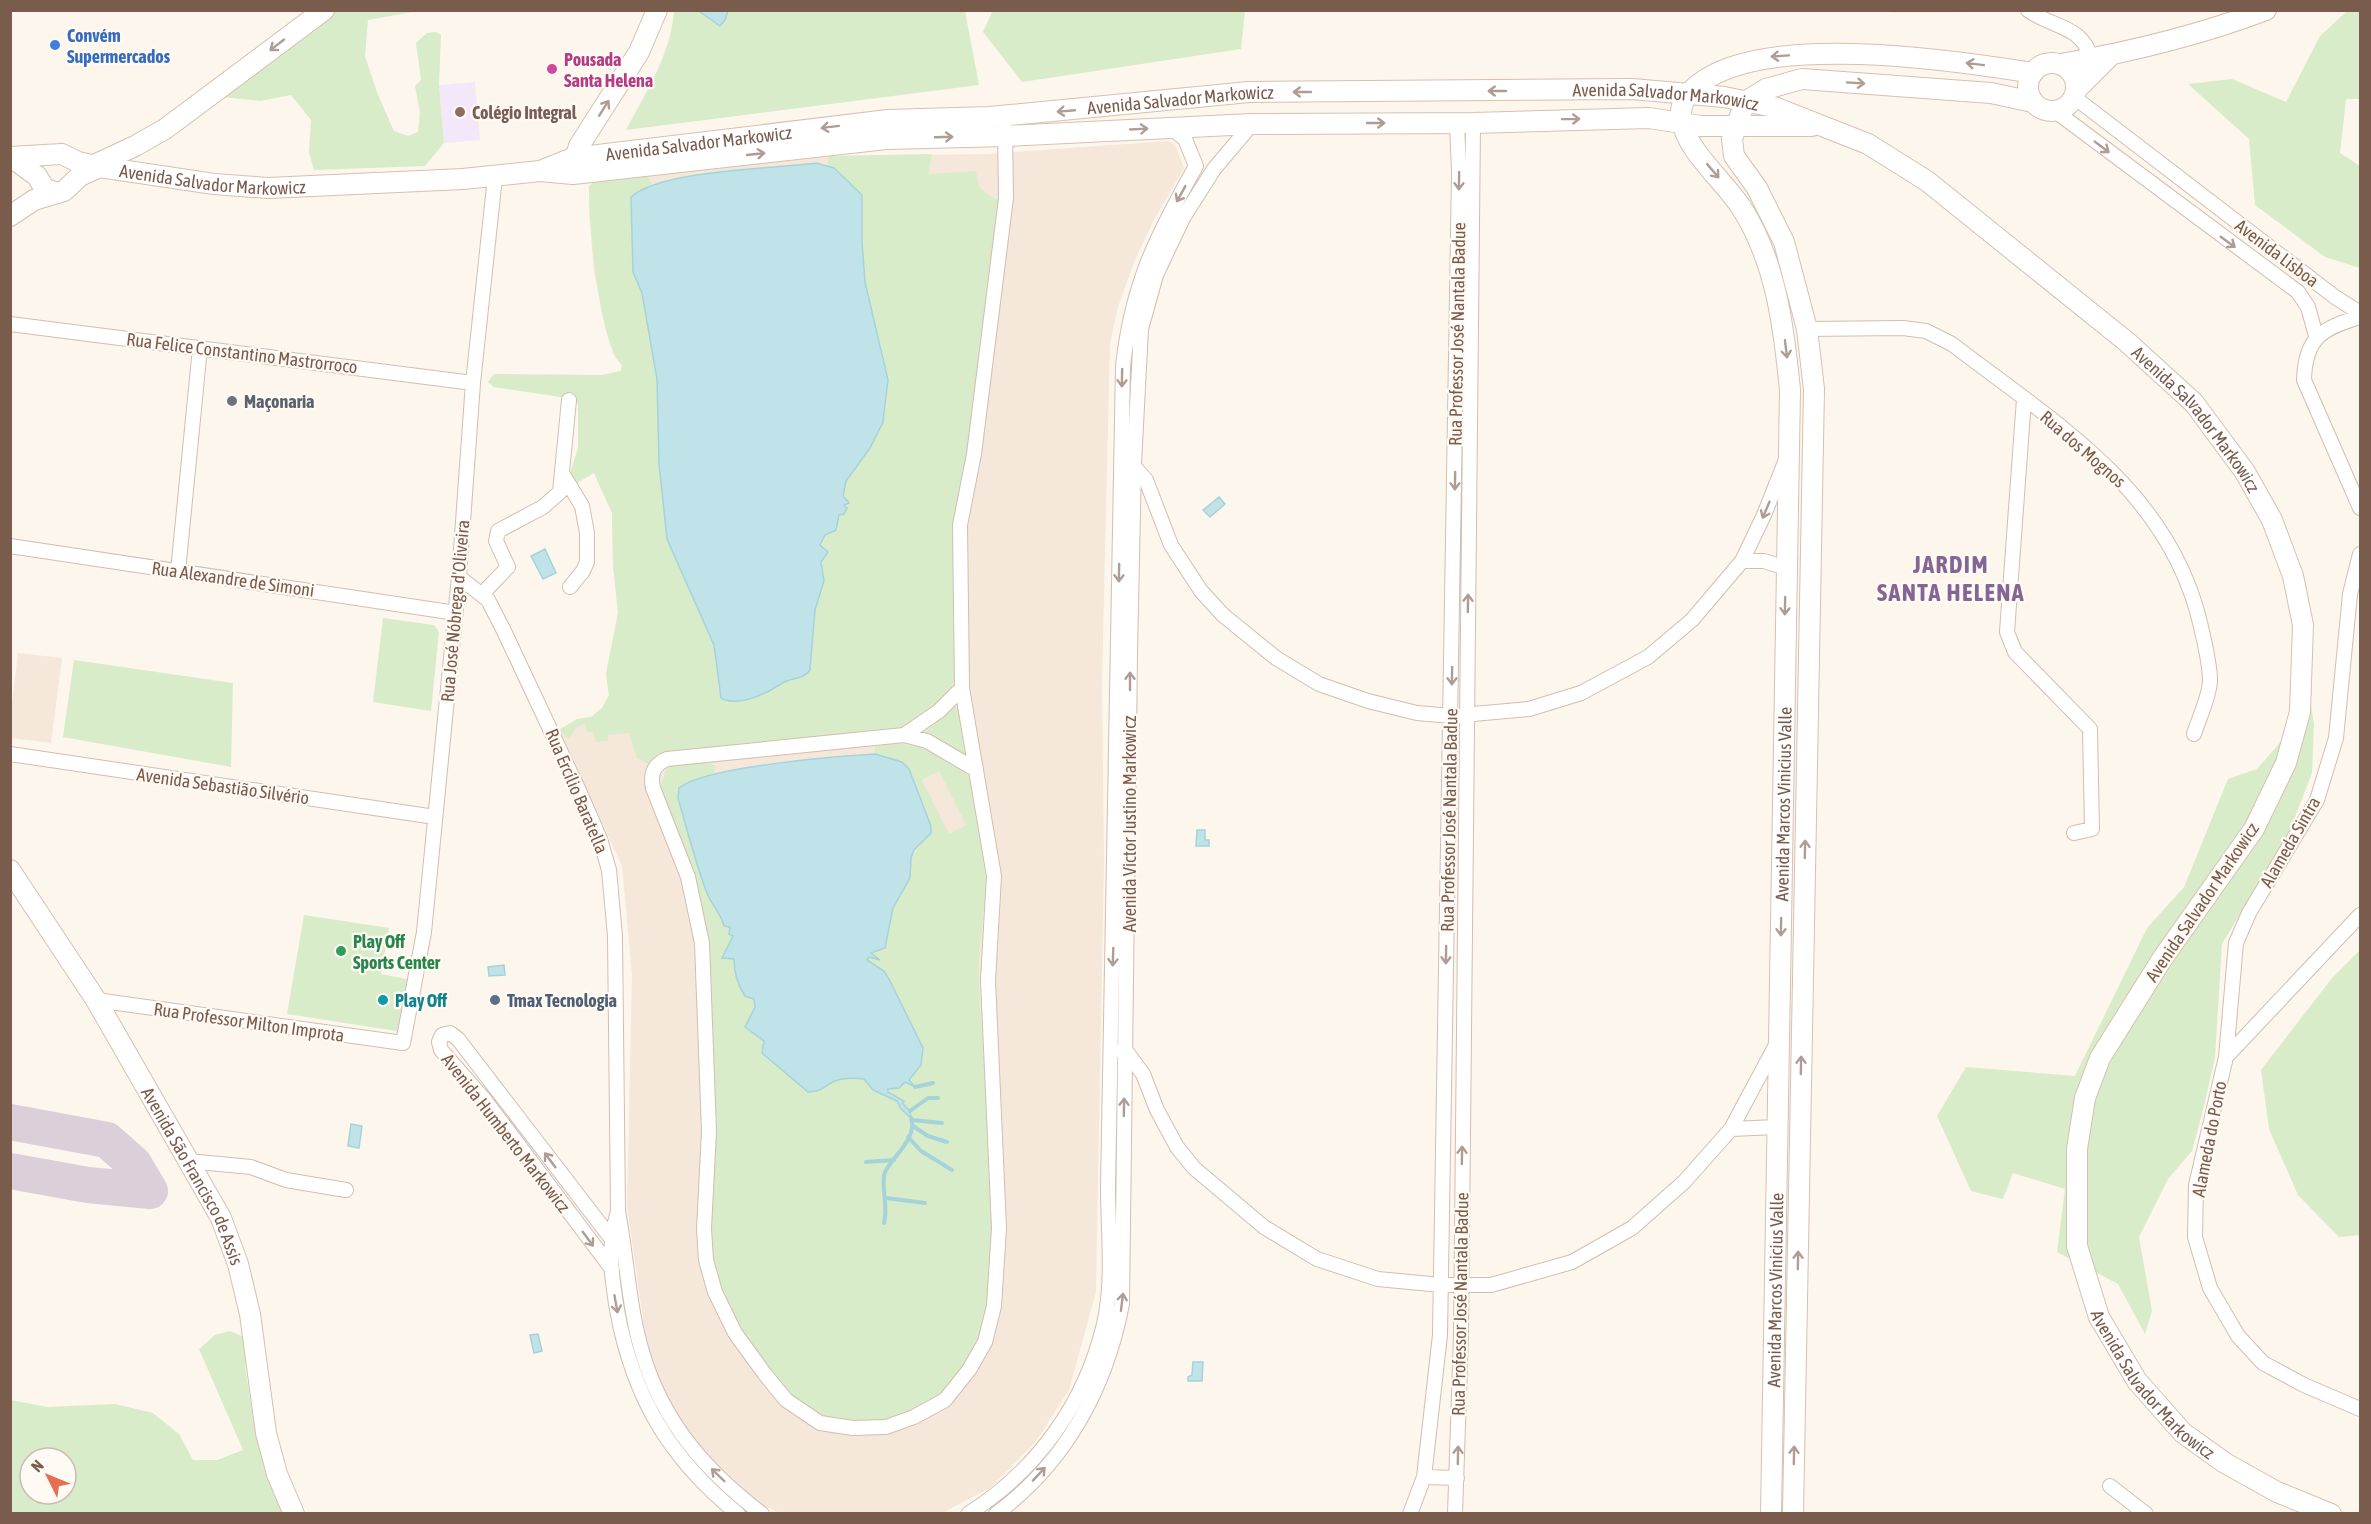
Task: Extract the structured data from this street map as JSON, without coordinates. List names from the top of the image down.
{
  "streets": {
    "street": [
      "Avenida Salvador Markowicz",
      "Avenida Lisboa",
      "Rua Professor José Nantala Badue",
      "Rua Felice Constantino Mastrorroco",
      "Rua dos Mognos",
      "Rua Alexandre de Simoni",
      "Rua José Nóbrega d'Oliveira",
      "Avenida Sebastião Silvério",
      "Rua Ercílio Baratella",
      "Avenida Marcos Vinicius Valle",
      "Avenida Victor Justino Markowicz",
      "Alameda Sintra",
      "Rua Professor Milton Improta",
      "Avenida Humberto Markowicz",
      "Alameda do Porto",
      "Avenida São Francisco de Assis"
    ]
  },
  "crossings": [
    ["Avenida Salvador Markowicz", "Rua Professor José Nantala Badue"],
    ["Avenida Salvador Markowicz", "Rua José Nóbrega d'Oliveira"],
    ["Avenida Salvador Markowicz", "Avenida Marcos Vinicius Valle"],
    ["Avenida Salvador Markowicz", "Avenida Victor Justino Markowicz"],
    ["Rua Felice Constantino Mastrorroco", "Rua José Nóbrega d'Oliveira"],
    ["Rua dos Mognos", "Avenida Marcos Vinicius Valle"],
    ["Rua Alexandre de Simoni", "Rua José Nóbrega d'Oliveira"],
    ["Rua José Nóbrega d'Oliveira", "Avenida Sebastião Silvério"],
    ["Rua José Nóbrega d'Oliveira", "Rua Ercílio Baratella"],
    ["Rua José Nóbrega d'Oliveira", "Rua Professor Milton Improta"],
    ["Alameda Sintra", "Alameda do Porto"],
    ["Rua Professor Milton Improta", "Avenida São Francisco de Assis"]
  ],
  "districts": ["JARDIM SANTA HELENA"],
  "places": [
    "Convém Supermercados",
    "Pousada Santa Helena",
    "Colégio Integral",
    "Maçonaria",
    "Play Off Sports Center",
    "Play Off",
    "Tmax Tecnologia"
  ],
  "north": "top left"
}
